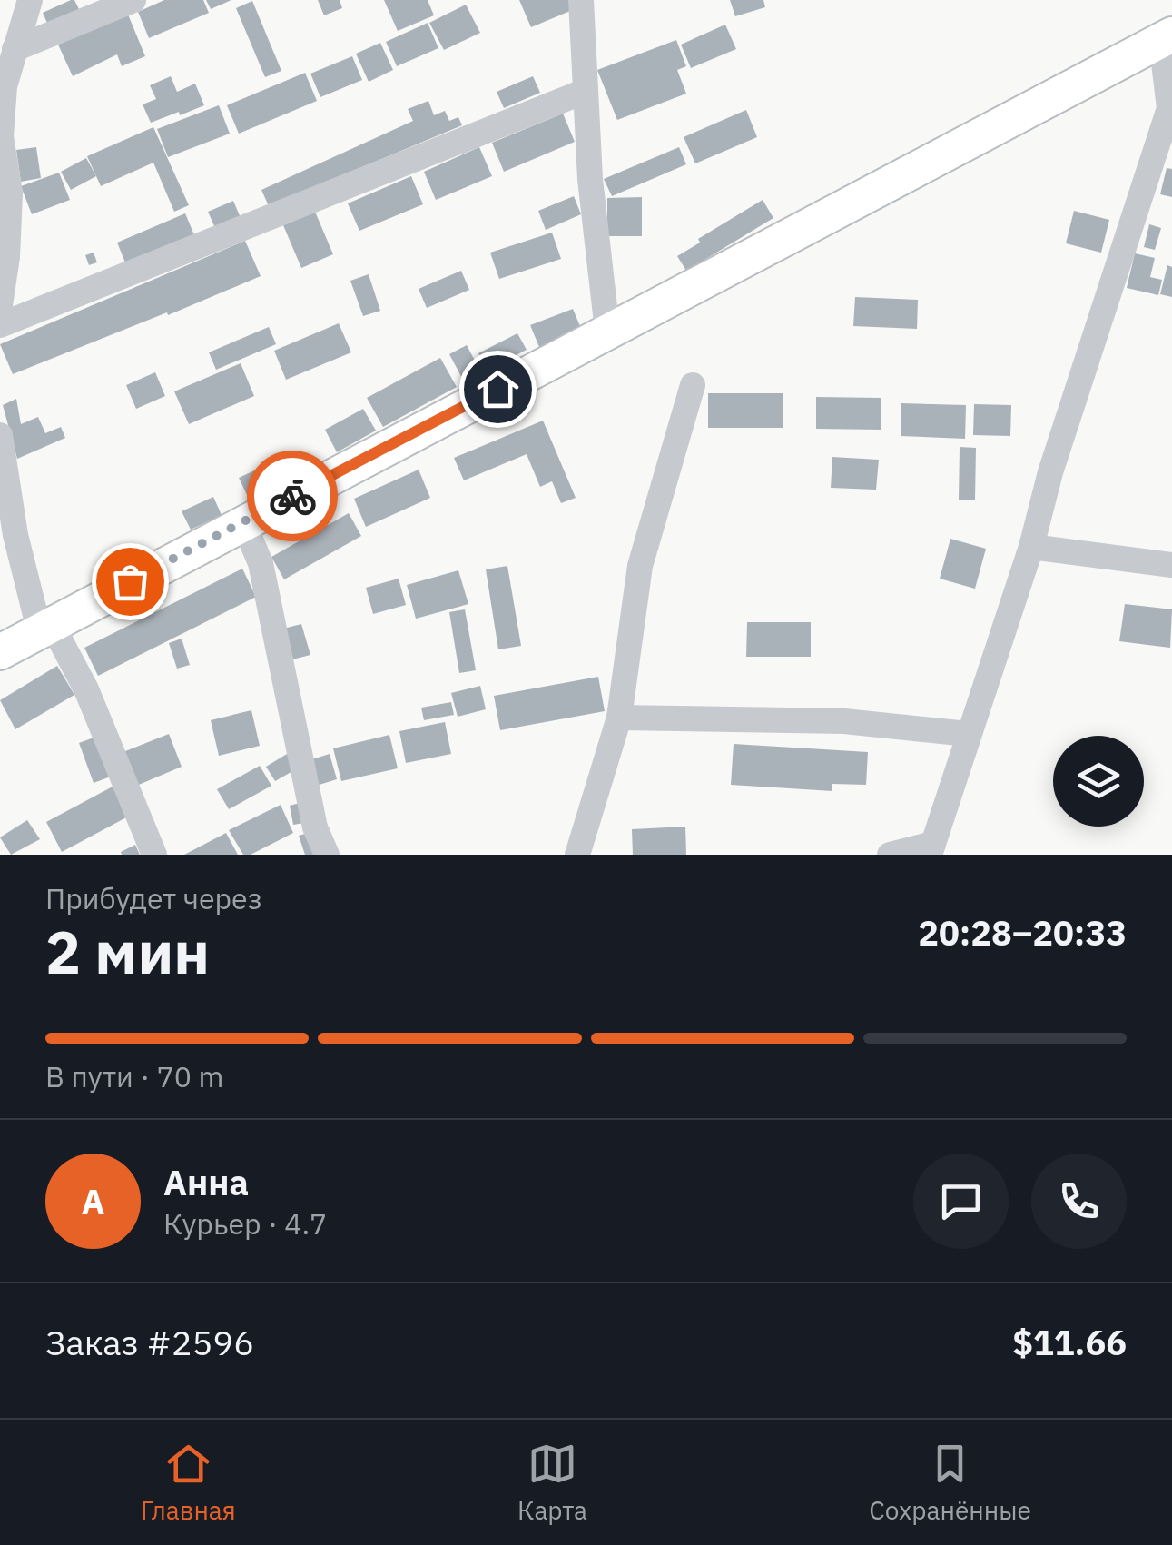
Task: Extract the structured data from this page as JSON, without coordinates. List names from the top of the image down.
{
  "page": {
    "heading": ["2 мин", "Прибудет через", "20:28–20:33"],
    "panel": [
      "Анна",
      "Курьер · 4.7",
      "Заказ #2596",
      "$11.66"
    ],
    "bar": "В пути · 70 m",
    "round": "А",
    "tabs": ["Главная", "Карта", "Сохранённые"]
  }
}
